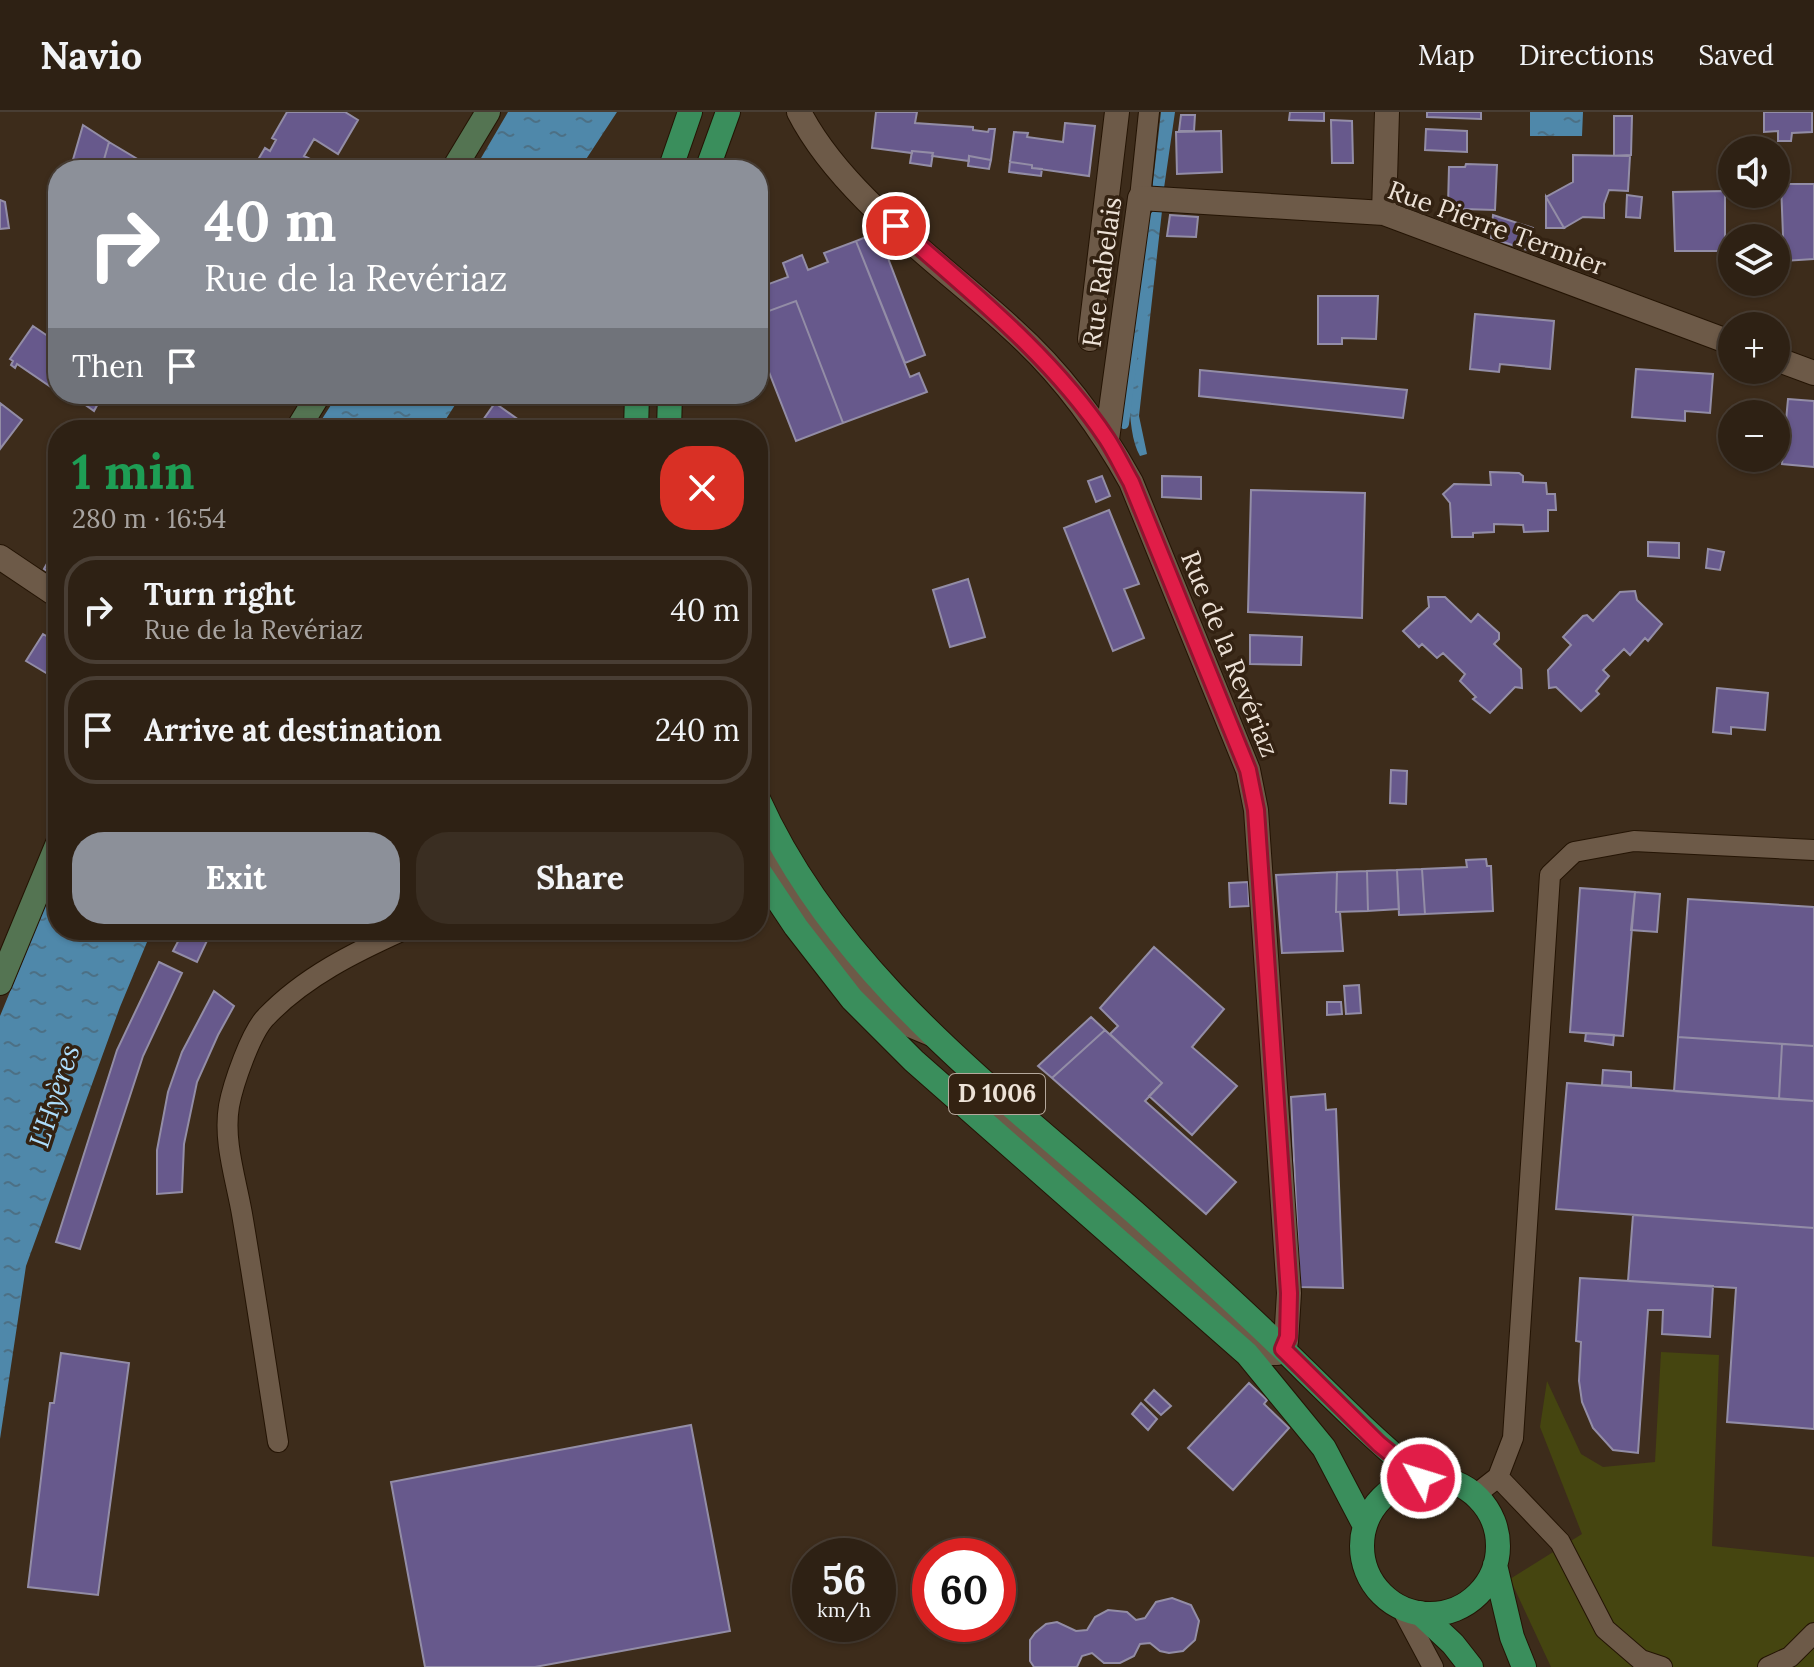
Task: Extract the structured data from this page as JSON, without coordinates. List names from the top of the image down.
{
  "streets": {
    "main road": ["D 1006"],
    "street": ["Rue Pierre Termier", "Rue Rabelais", "Rue de la Revériaz"]
  },
  "crossings": [
    ["Rue Pierre Termier", "Rue Rabelais"],
    ["Rue Rabelais", "Rue de la Revériaz"],
    ["Rue de la Revériaz", "D 1006"]
  ],
  "water": ["L'Hyères"],
  "page": {
    "header": "Navio",
    "nav": ["Map", "Directions", "Saved"],
    "map_buttons": ["+", "−"],
    "turn": ["40 m", "Rue de la Revériaz"],
    "then": "Then",
    "heading": ["1 min", "280 m · 16:54"],
    "list": [
      {
        "name": "Turn right",
        "note": "Rue de la Revériaz",
        "value": "40 m"
      },
      {
        "name": "Arrive at destination",
        "value": "240 m"
      }
    ],
    "buttons": ["Exit", "Share"],
    "speed": "56 km/h",
    "limit": "60"
  }
}
